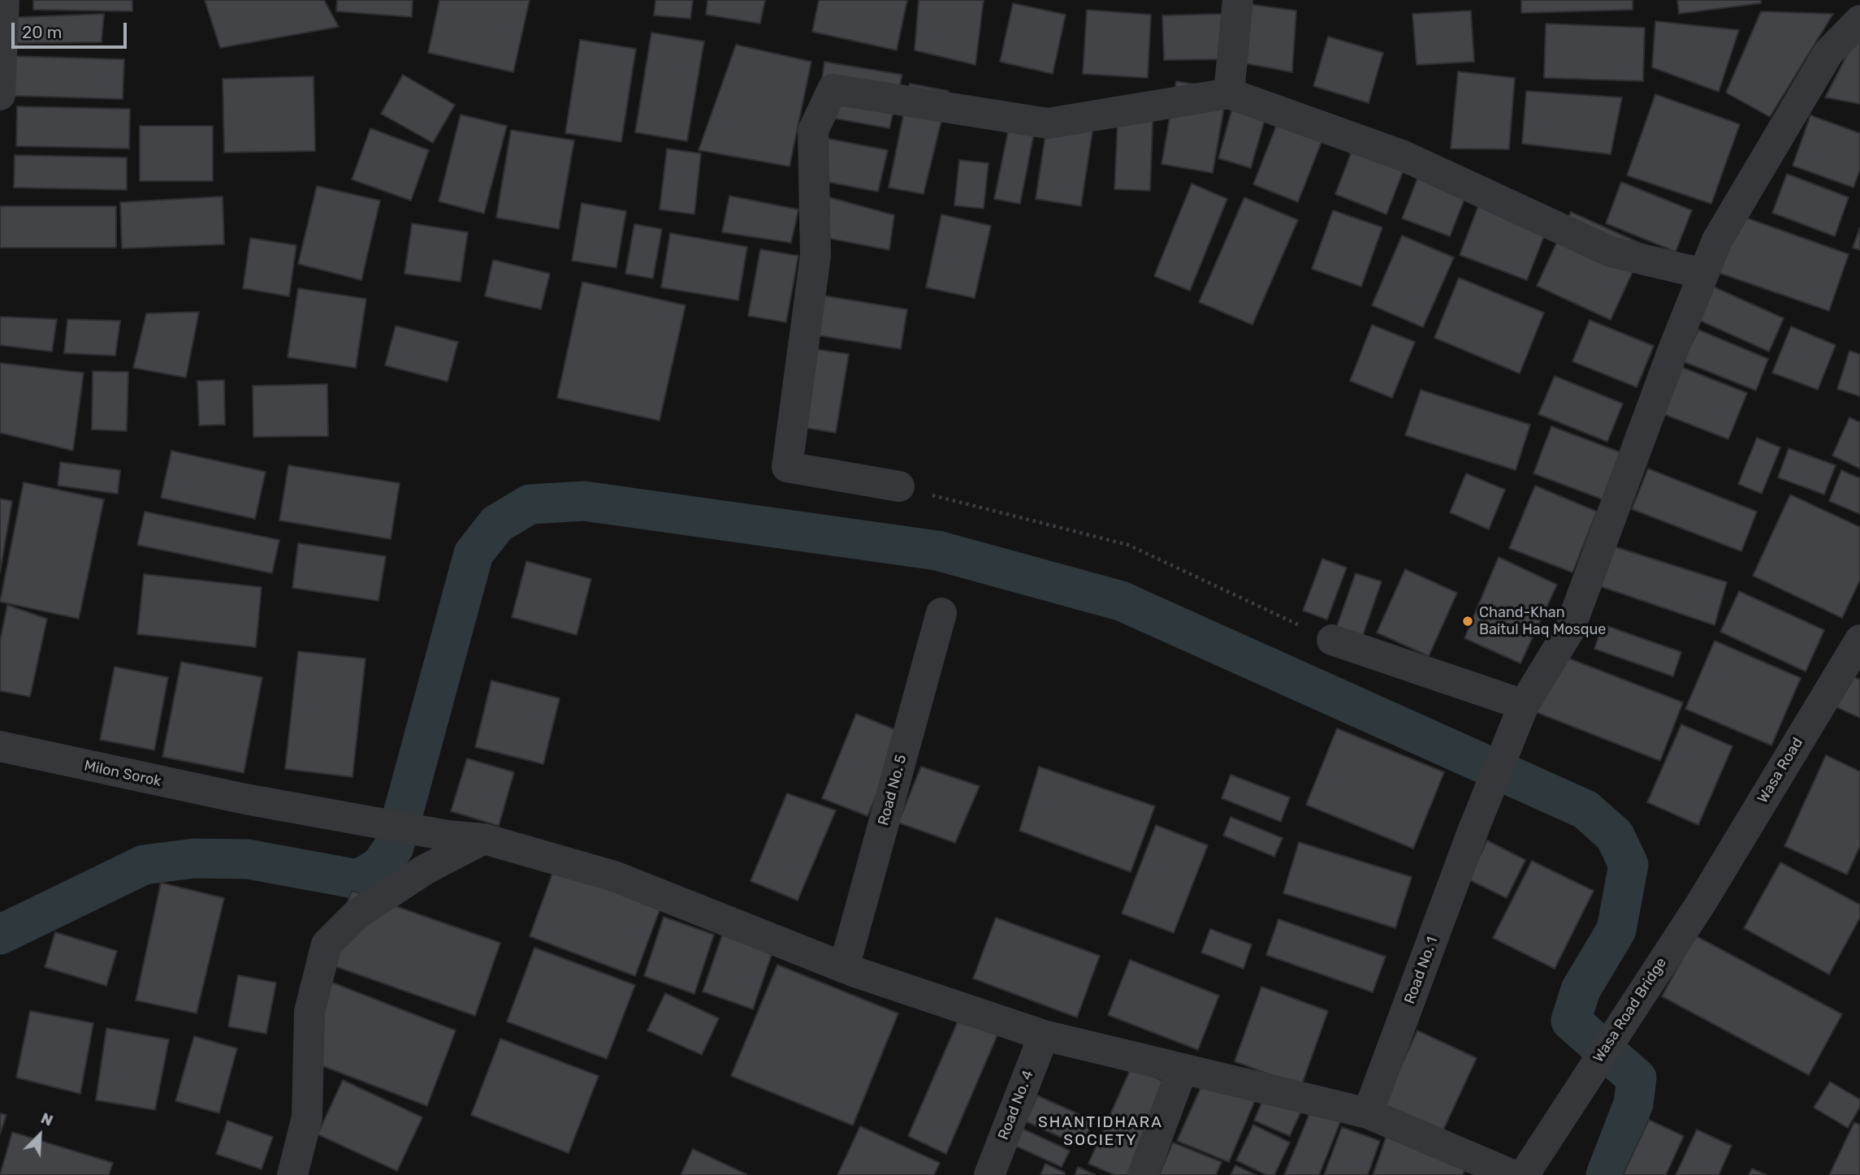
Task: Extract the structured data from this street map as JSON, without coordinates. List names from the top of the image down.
{
  "streets": {
    "street": [
      "Wasa Road",
      "Milon Sorok",
      "Road No. 5",
      "Road No. 1",
      "Wasa Road Bridge",
      "Road No. 4"
    ]
  },
  "crossings": [
    ["Wasa Road", "Wasa Road Bridge"],
    ["Milon Sorok", "Road No. 5"],
    ["Milon Sorok", "Road No. 1"],
    ["Milon Sorok", "Road No. 4"]
  ],
  "districts": ["SHANTIDHARA SOCIETY"],
  "places": ["Chand-Khan Baitul Haq Mosque"],
  "scale_bar": "20 m",
  "north": "top right"
}
